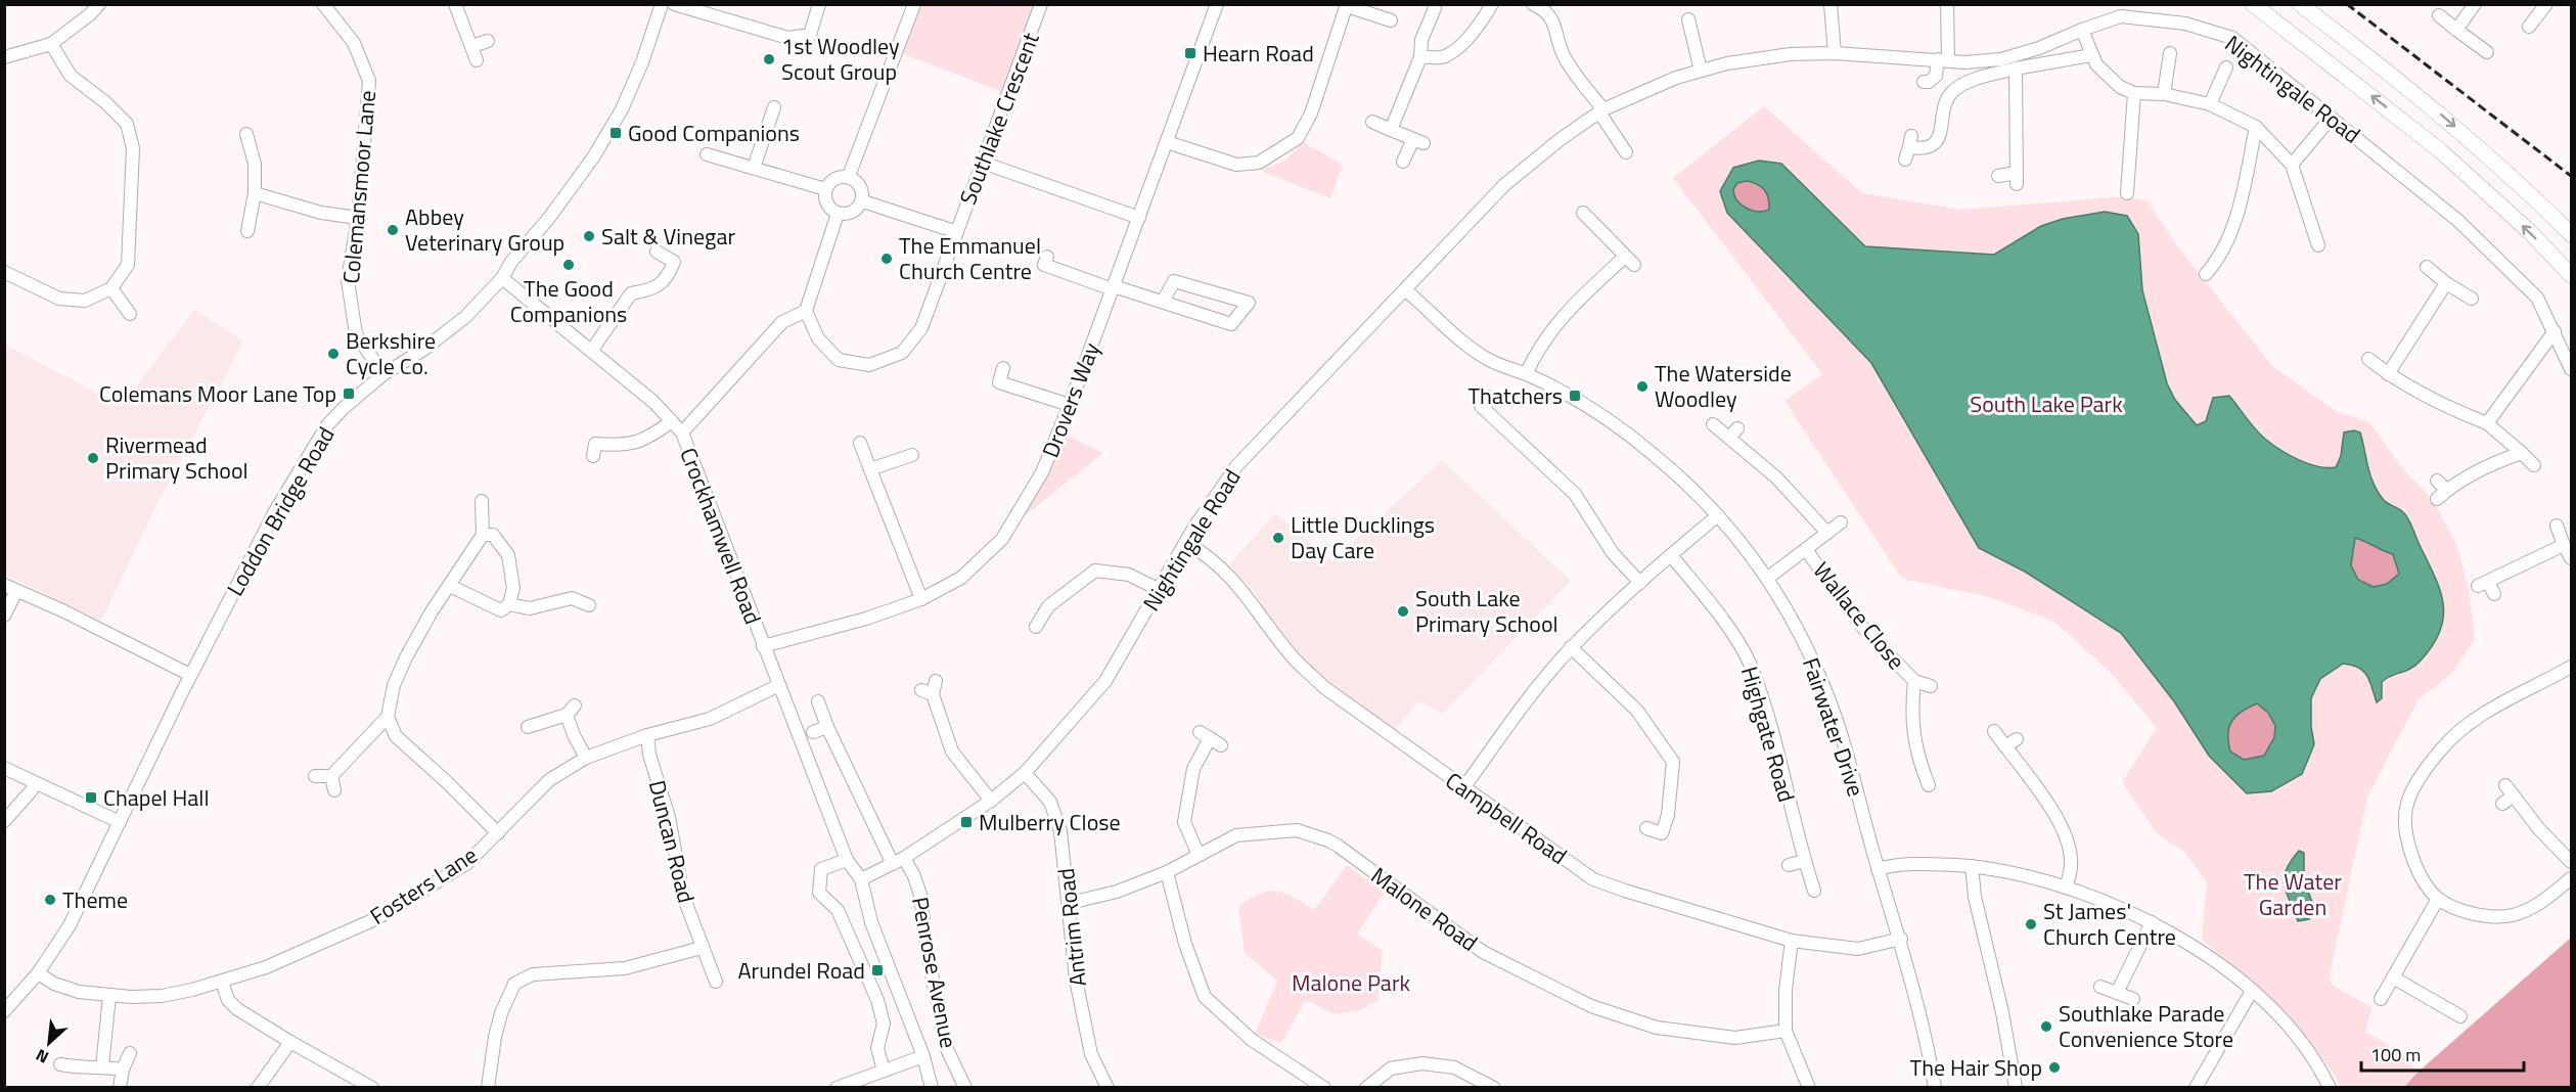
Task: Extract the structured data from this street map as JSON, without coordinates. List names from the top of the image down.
{
  "streets": {
    "street": [
      "Nightingale Road",
      "Southlake Crescent",
      "Colemansmoor Lane",
      "Drovers Way",
      "Loddon Bridge Road",
      "Crockhamwell Road",
      "Wallace Close",
      "Fairwater Drive",
      "Highgate Road",
      "Campbell Road",
      "Duncan Road",
      "Fosters Lane",
      "Malone Road",
      "Antrim Road",
      "Penrose Avenue"
    ]
  },
  "crossings": [
    ["Nightingale Road", "Crockhamwell Road"],
    ["Nightingale Road", "Fairwater Drive"],
    ["Nightingale Road", "Campbell Road"],
    ["Nightingale Road", "Antrim Road"],
    ["Nightingale Road", "Penrose Avenue"],
    ["Colemansmoor Lane", "Loddon Bridge Road"],
    ["Drovers Way", "Crockhamwell Road"],
    ["Loddon Bridge Road", "Crockhamwell Road"],
    ["Loddon Bridge Road", "Fosters Lane"],
    ["Crockhamwell Road", "Fosters Lane"],
    ["Wallace Close", "Fairwater Drive"],
    ["Fairwater Drive", "Campbell Road"],
    ["Duncan Road", "Fosters Lane"],
    ["Malone Road", "Antrim Road"]
  ],
  "parks": ["South Lake Park", "The Water Garden", "Malone Park"],
  "places": {
    "transit": [
      "Hearn Road",
      "Good Companions",
      "Colemans Moor Lane Top",
      "Thatchers",
      "Chapel Hall",
      "Mulberry Close",
      "Arundel Road"
    ],
    "other": [
      "1st Woodley Scout Group",
      "Abbey Veterinary Group",
      "Salt & Vinegar",
      "The Emmanuel Church Centre",
      "The Good Companions",
      "Berkshire Cycle Co.",
      "The Waterside Woodley",
      "Rivermead Primary School",
      "Little Ducklings Day Care",
      "South Lake Primary School",
      "Theme",
      "St James' Church Centre",
      "Southlake Parade Convenience Store",
      "The Hair Shop"
    ]
  },
  "scale_bar": "100 m",
  "north": "bottom left"
}
